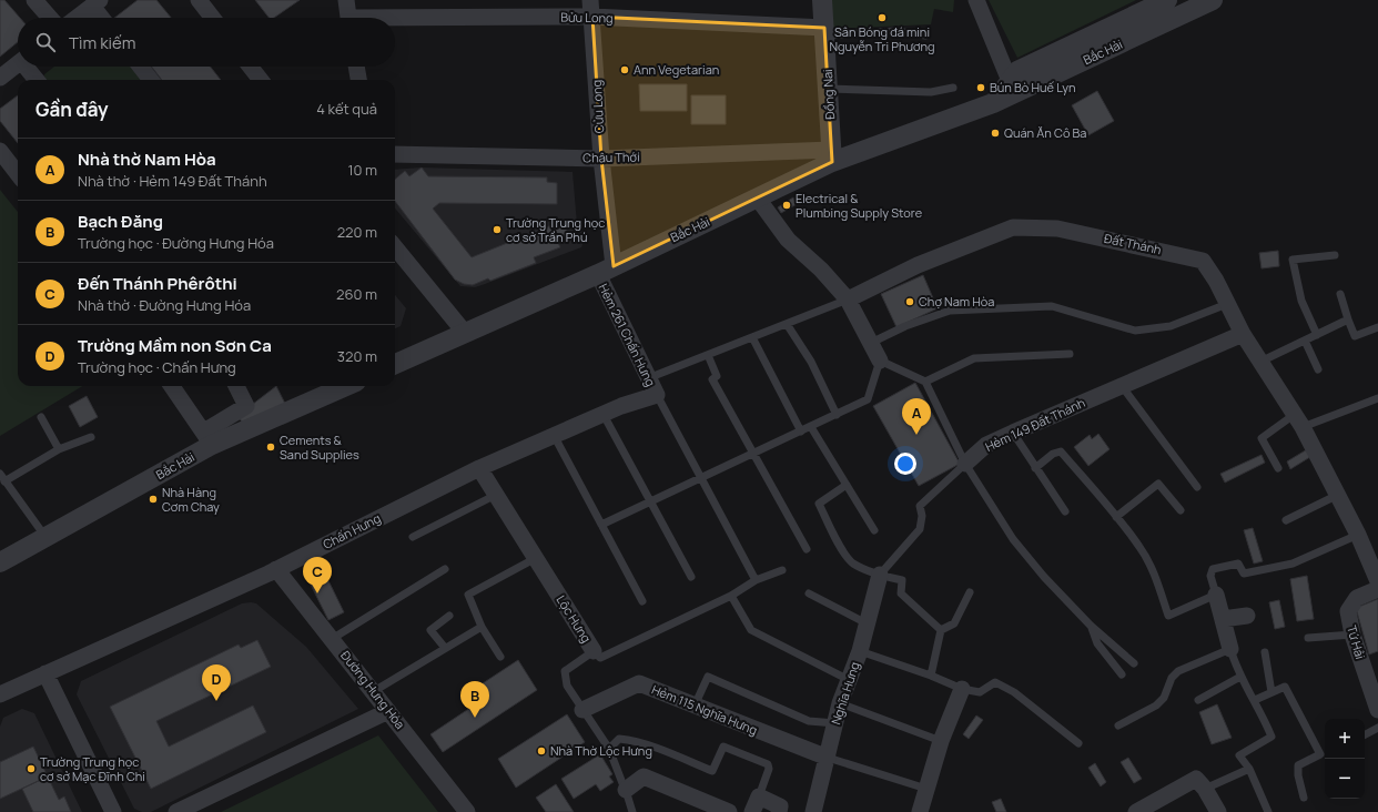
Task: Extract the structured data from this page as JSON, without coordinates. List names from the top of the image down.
{
  "streets": {
    "street": [
      "Bửu Long",
      "Bắc Hải",
      "Đồng Nai",
      "Cửu Long",
      "Châu Thới",
      "Đất Thánh",
      "Hẻm 261 Chấn Hưng",
      "Hẻm 149 Đất Thánh",
      "Chấn Hưng",
      "Lộc Hưng",
      "Tứ Hải",
      "Đường Hưng Hóa",
      "Nghĩa Hưng",
      "Hẻm 115 Nghĩa Hưng"
    ]
  },
  "crossings": [
    ["Bửu Long", "Đồng Nai"],
    ["Bửu Long", "Cửu Long"],
    ["Bắc Hải", "Đồng Nai"],
    ["Bắc Hải", "Cửu Long"],
    ["Bắc Hải", "Châu Thới"],
    ["Bắc Hải", "Hẻm 261 Chấn Hưng"],
    ["Đồng Nai", "Châu Thới"],
    ["Cửu Long", "Châu Thới"],
    ["Cửu Long", "Hẻm 261 Chấn Hưng"],
    ["Đất Thánh", "Hẻm 149 Đất Thánh"],
    ["Hẻm 261 Chấn Hưng", "Chấn Hưng"],
    ["Hẻm 149 Đất Thánh", "Nghĩa Hưng"],
    ["Chấn Hưng", "Lộc Hưng"],
    ["Chấn Hưng", "Đường Hưng Hóa"],
    ["Lộc Hưng", "Hẻm 115 Nghĩa Hưng"],
    ["Nghĩa Hưng", "Hẻm 115 Nghĩa Hưng"]
  ],
  "places": [
    "Sân Bóng đá mini Nguyễn Tri Phương",
    "Ann Vegetarian",
    "Bún Bò Huế Lyn",
    "Quán Ăn Cô Ba",
    "Electrical & Plumbing Supply Store",
    "Trường Trung học cơ sở Trần Phú",
    "Chợ Nam Hòa",
    "Cements & Sand Supplies",
    "Nhà Hàng Cơm Chay",
    "Nhà Thờ Lộc Hưng",
    "Trường Trung học cơ sở Mạc Đĩnh Chi"
  ],
  "page": {
    "search": "Tìm kiếm",
    "heading": ["Gần đây", "4 kết quả"],
    "list": [
      {
        "mark": "A",
        "name": "Nhà thờ Nam Hòa",
        "note": "Nhà thờ · Hẻm 149 Đất Thánh",
        "value": "10 m"
      },
      {
        "mark": "B",
        "name": "Bạch Đăng",
        "note": "Trường học · Đường Hưng Hóa",
        "value": "220 m"
      },
      {
        "mark": "C",
        "name": "Đến Thánh Phêrôthi",
        "note": "Nhà thờ · Đường Hưng Hóa",
        "value": "260 m"
      },
      {
        "mark": "D",
        "name": "Trường Mầm non Sơn Ca",
        "note": "Trường học · Chấn Hưng",
        "value": "320 m"
      }
    ],
    "pins": [
      "A",
      "C",
      "D",
      "B"
    ],
    "map_buttons": ["+", "−"]
  }
}
